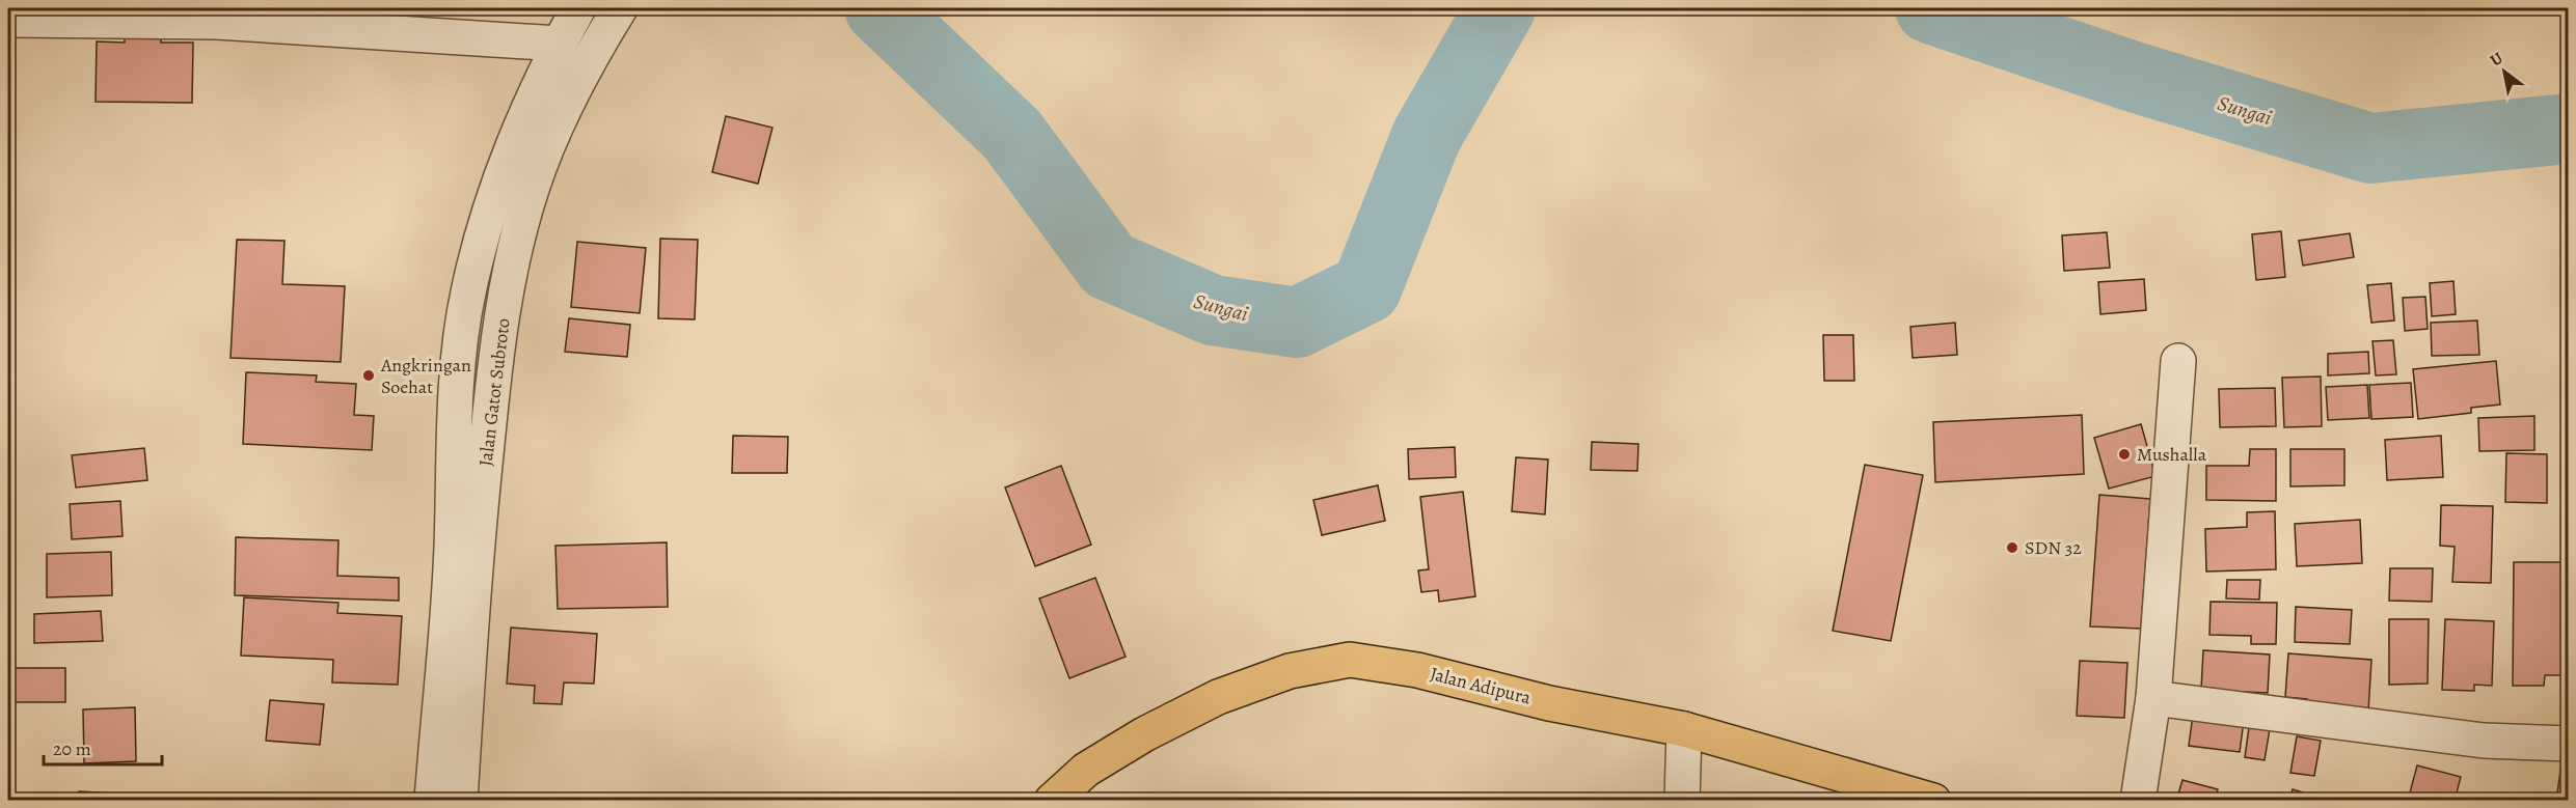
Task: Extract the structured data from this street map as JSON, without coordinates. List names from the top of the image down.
{
  "streets": {
    "highway": ["Jalan Adipura"],
    "street": ["Jalan Gatot Subroto"]
  },
  "water": ["Sungai"],
  "places": ["Angkringan Soehat", "Mushalla", "SDN 32"],
  "scale_bar": "20 m",
  "north": "top left"
}
